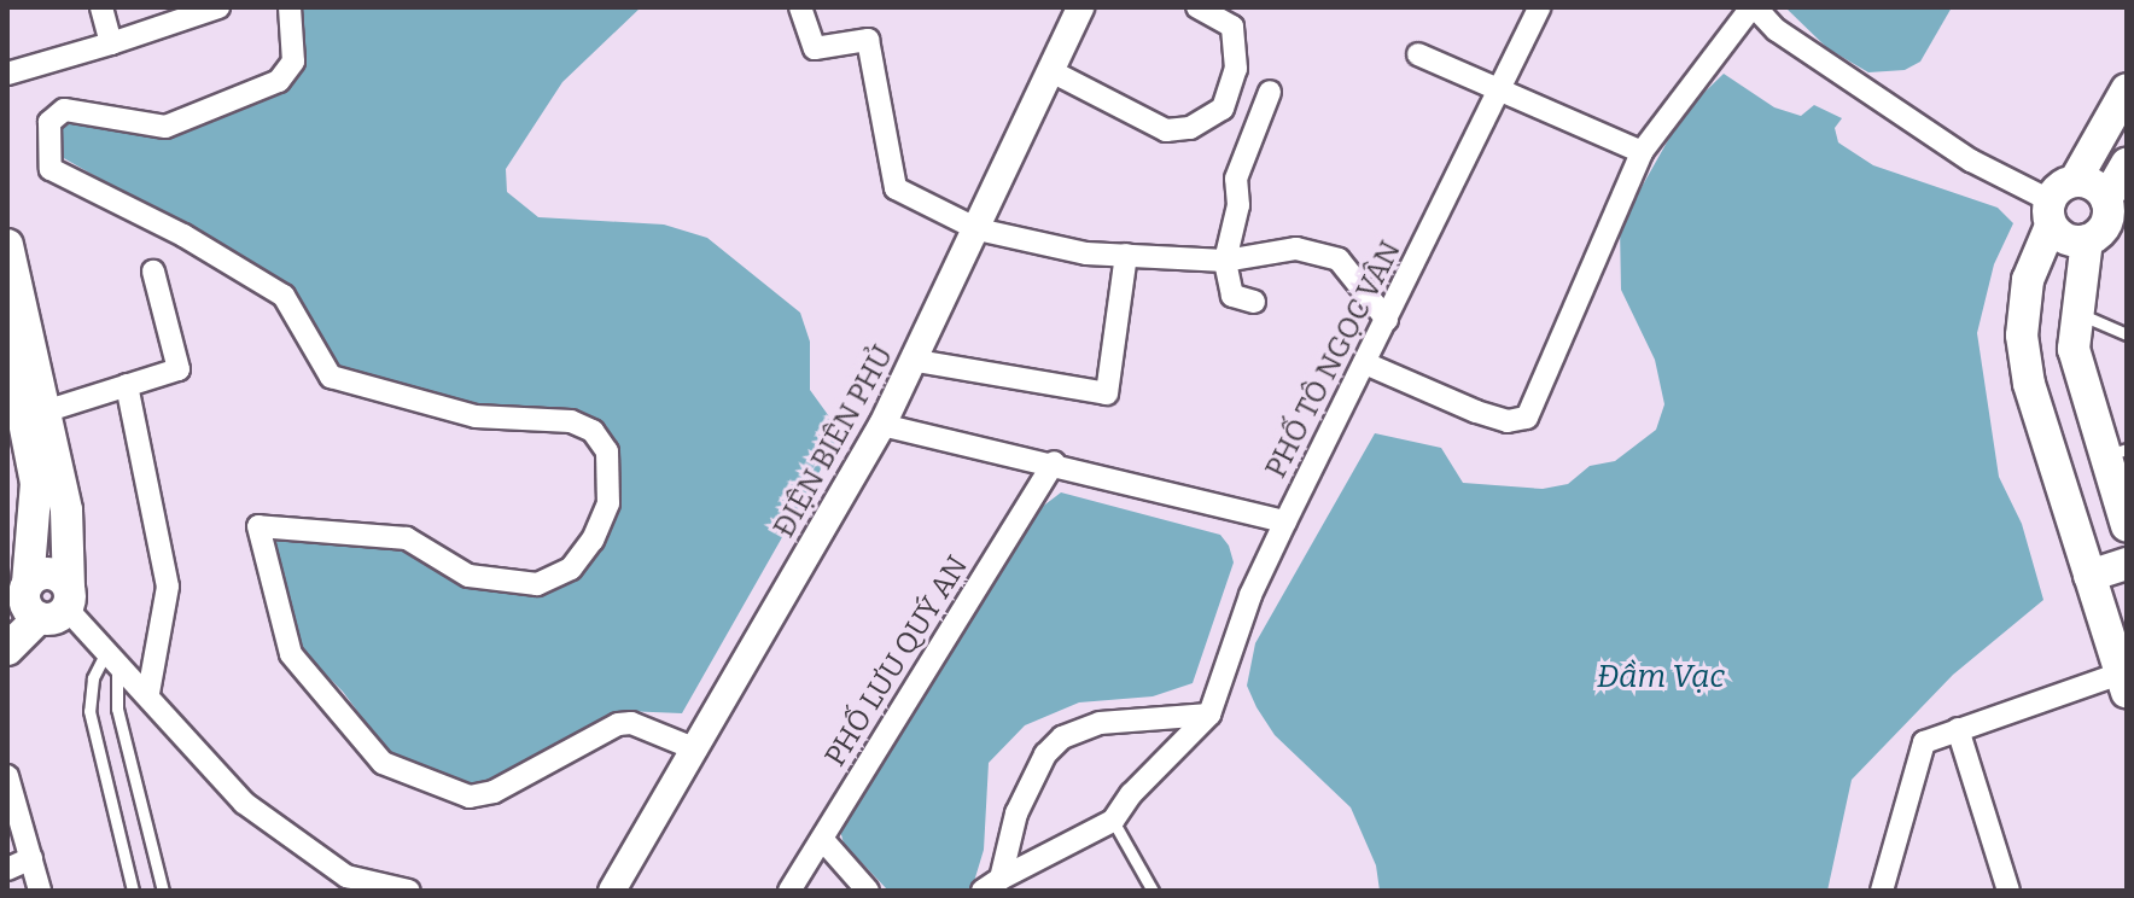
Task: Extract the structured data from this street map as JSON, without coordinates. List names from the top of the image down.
{
  "streets": {
    "street": ["PHỐ TÔ NGỌC VÂN", "ĐIỆN BIÊN PHỦ", "PHỐ LƯU QUÝ AN"]
  },
  "crossings": [
    ["PHỐ TÔ NGỌC VÂN", "ĐIỆN BIÊN PHỦ"],
    ["PHỐ TÔ NGỌC VÂN", "PHỐ LƯU QUÝ AN"]
  ],
  "water": ["Đầm Vạc"]
}
